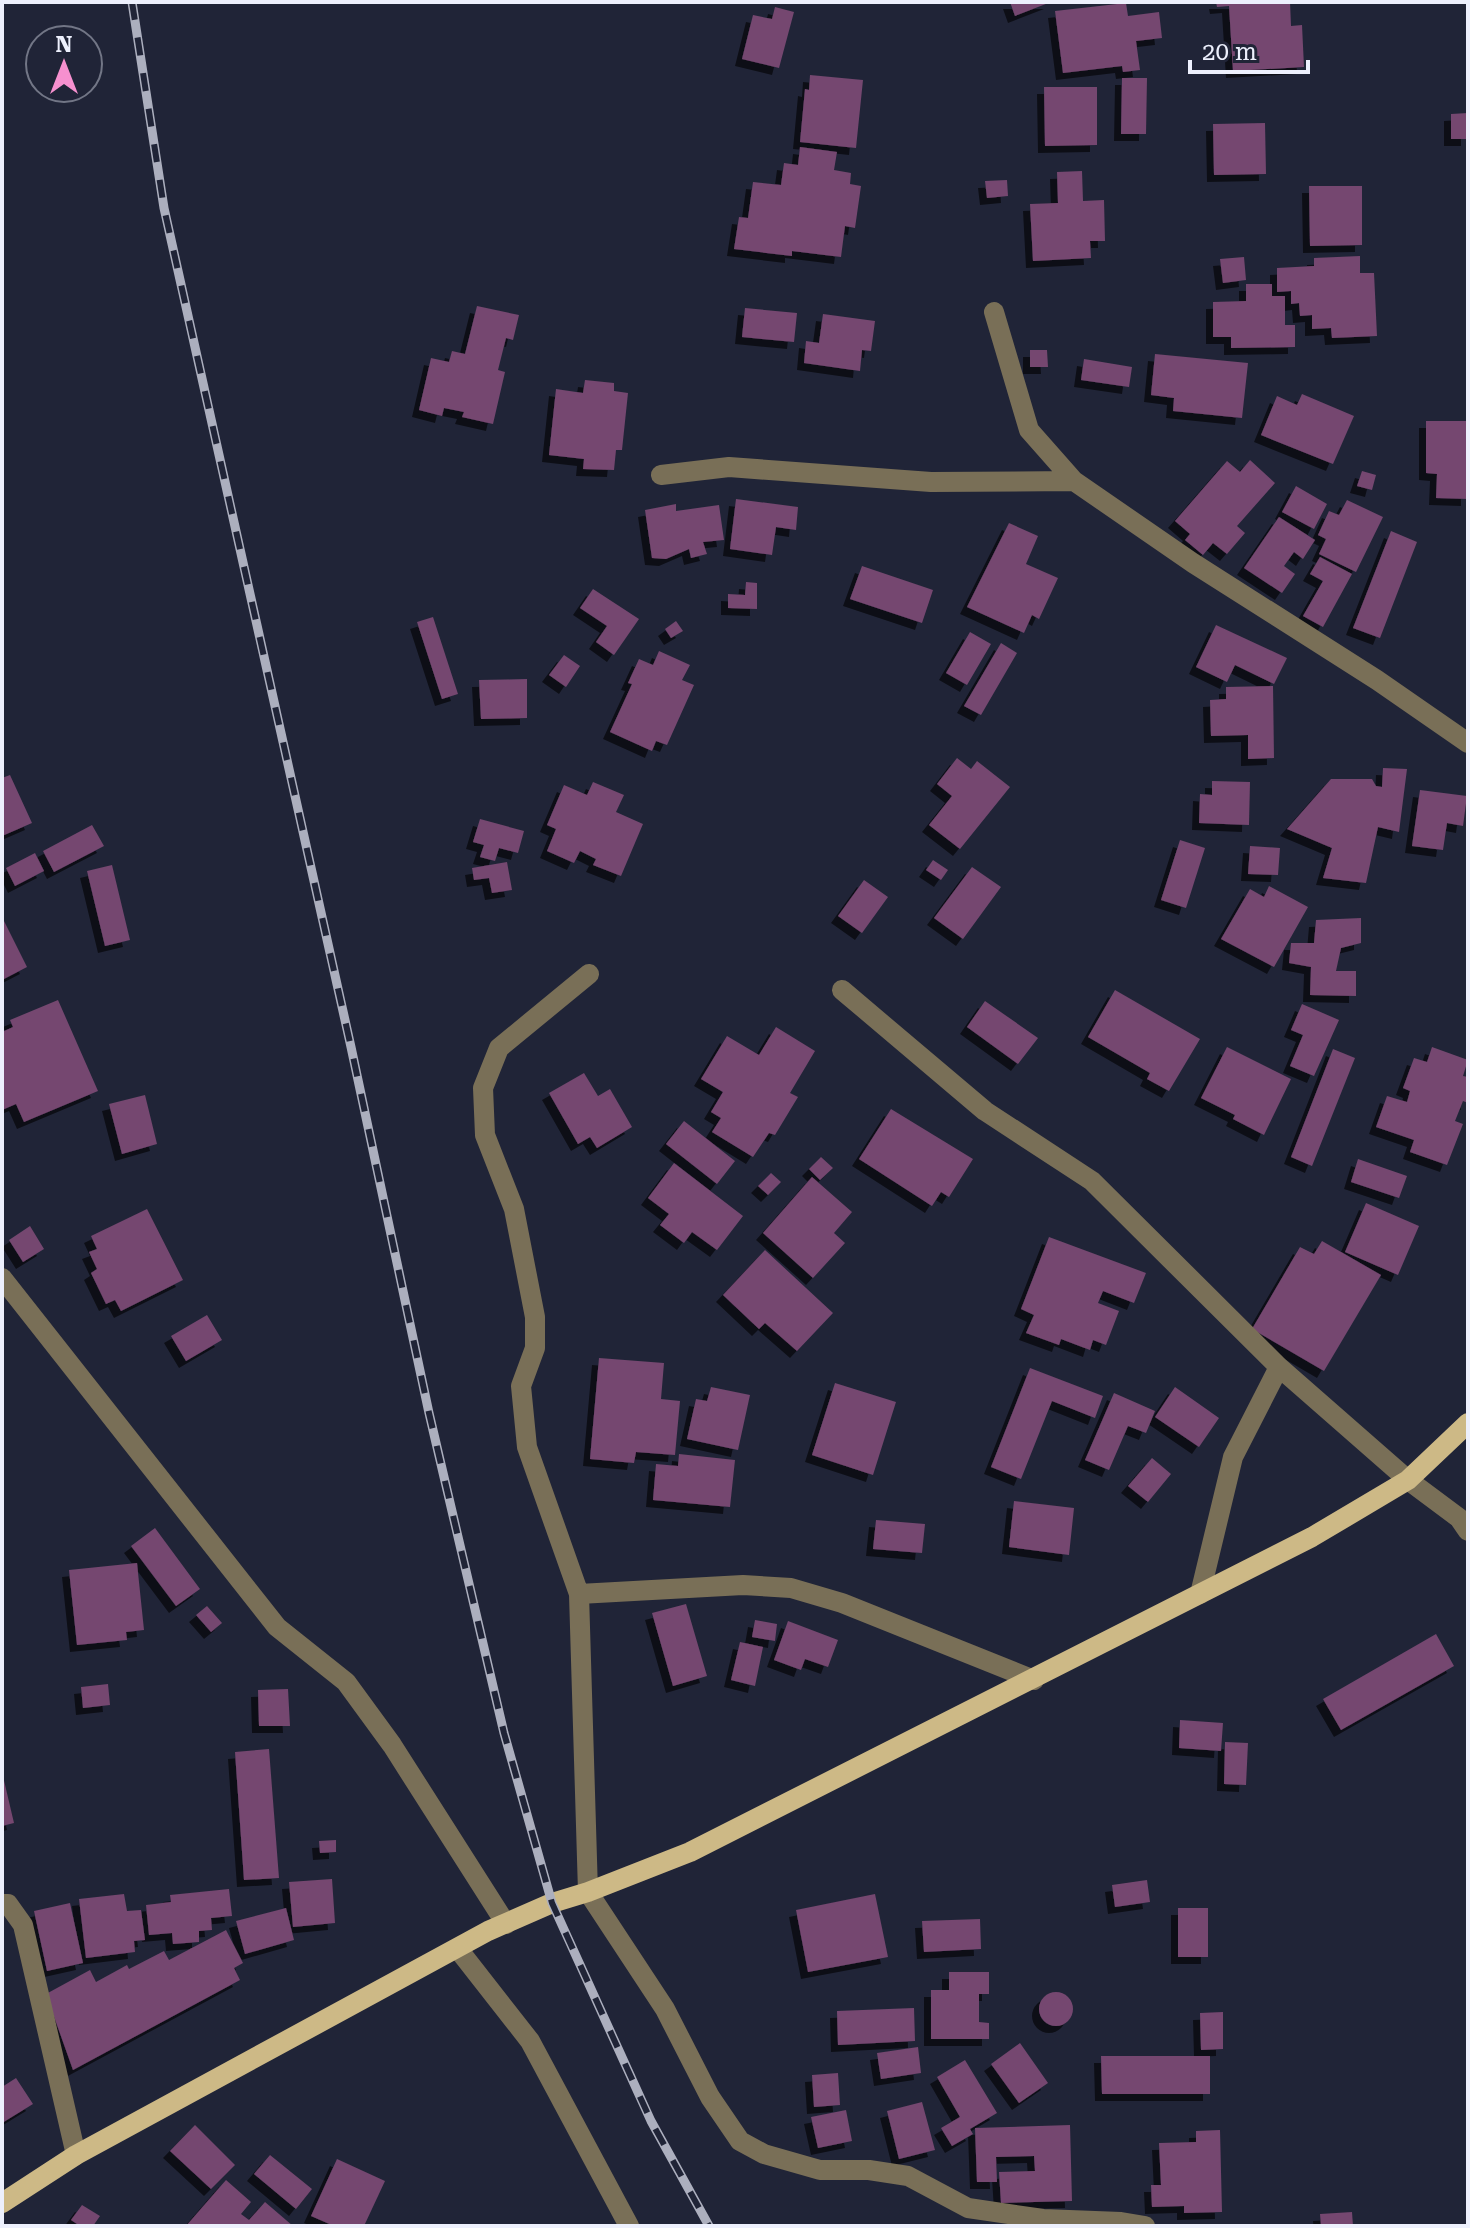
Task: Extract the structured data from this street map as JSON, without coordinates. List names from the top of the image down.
{
  "scale_bar": "20 m",
  "north": "top"
}
